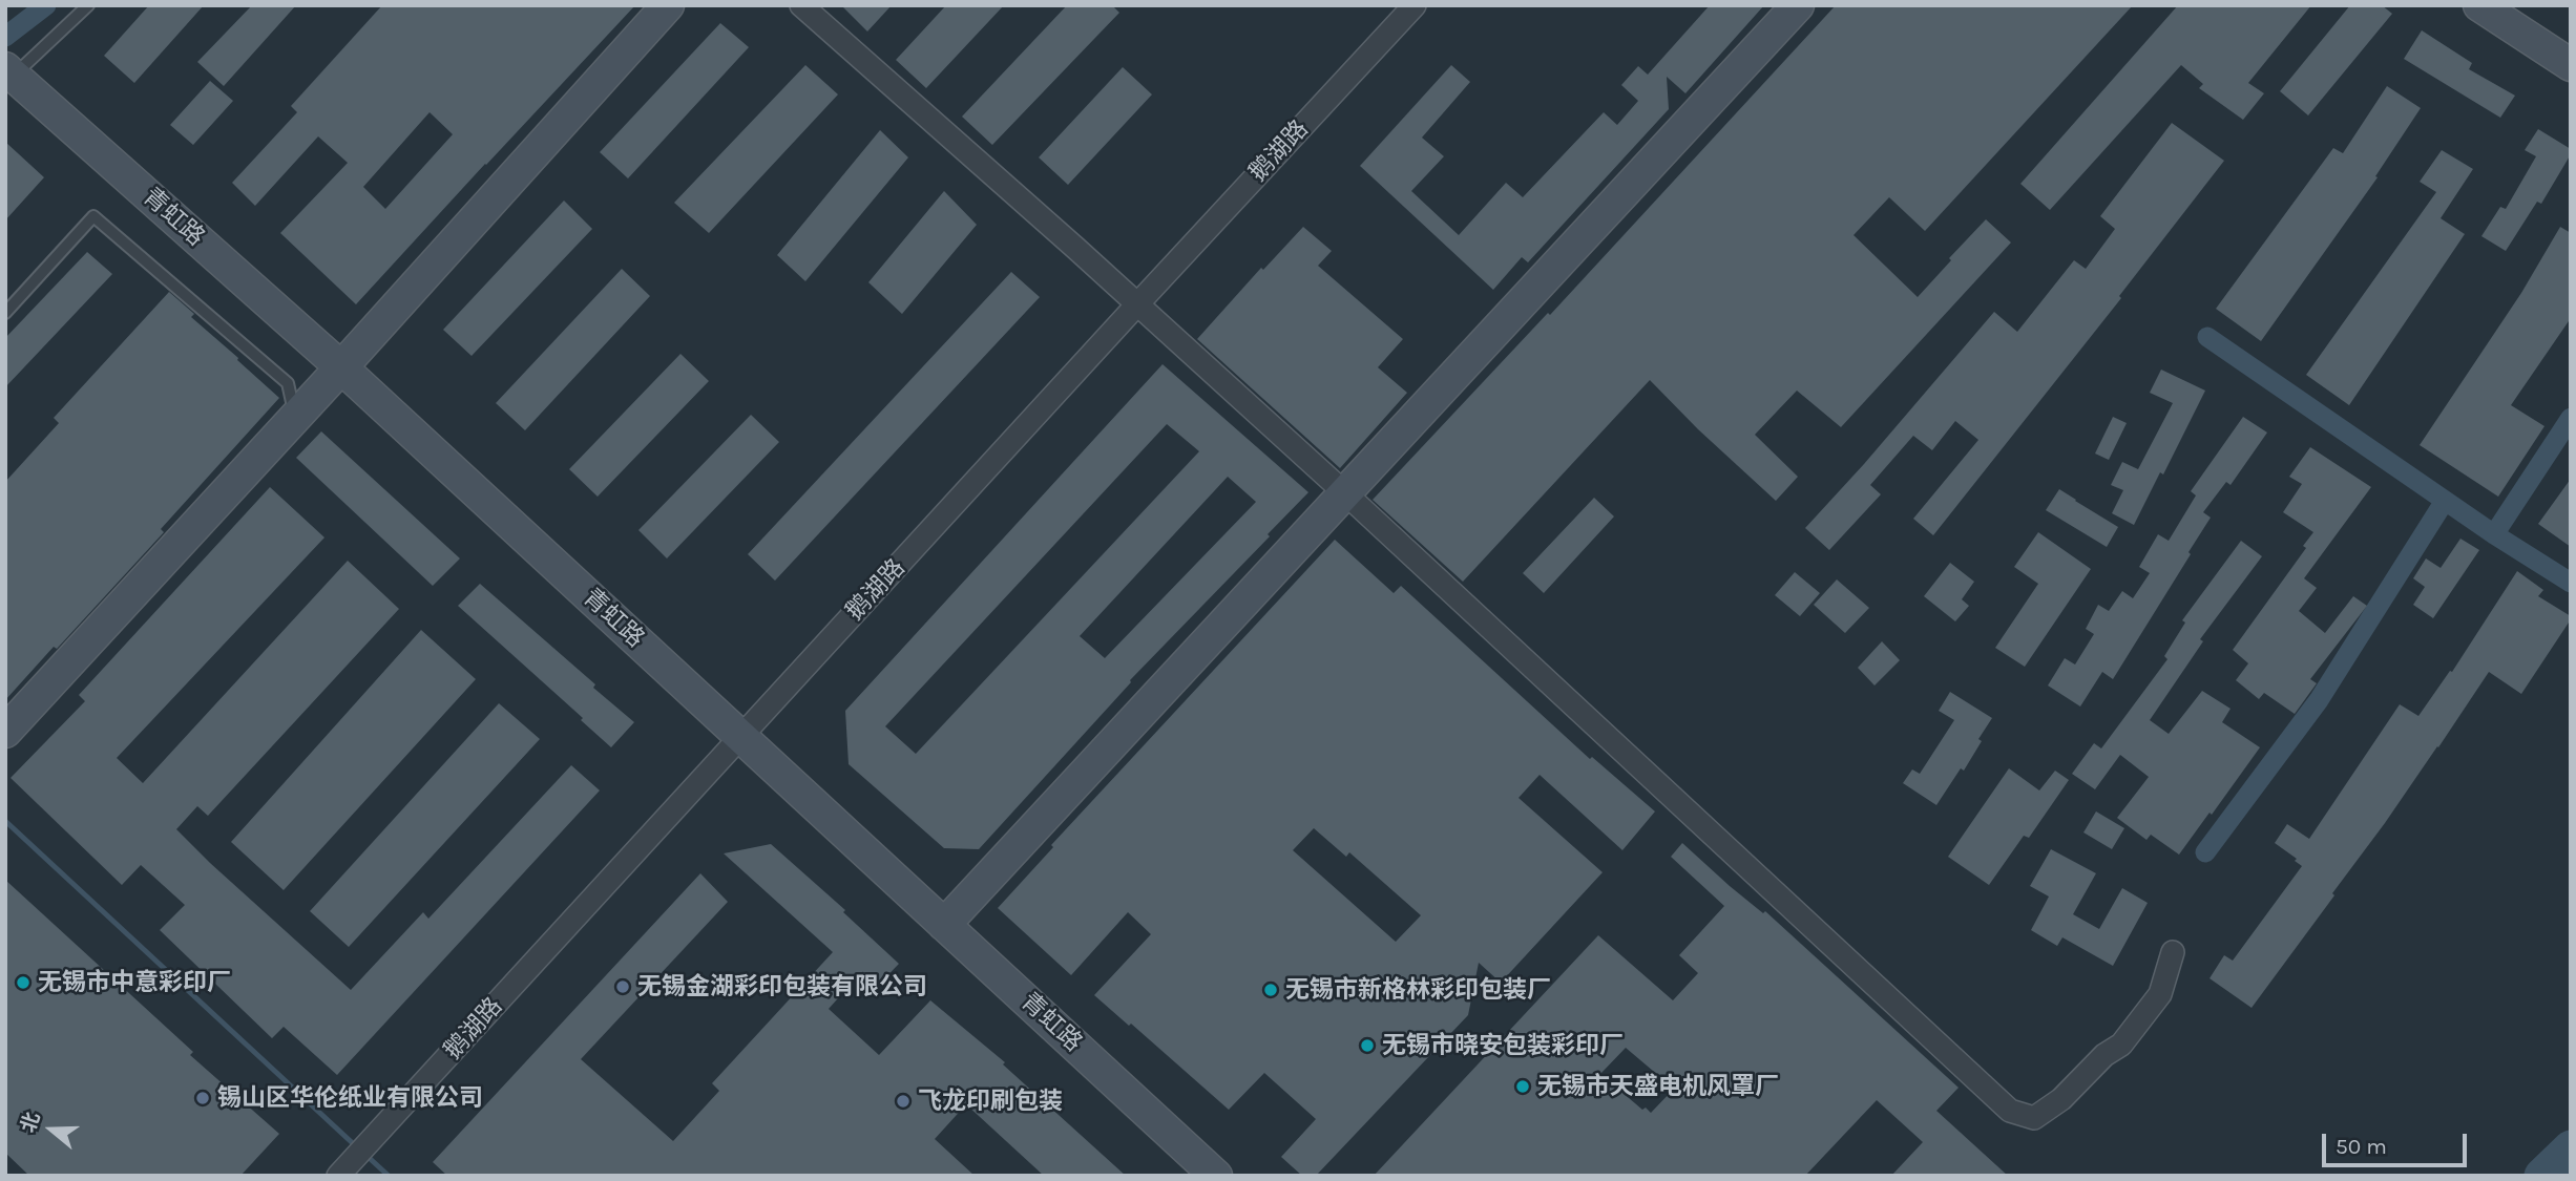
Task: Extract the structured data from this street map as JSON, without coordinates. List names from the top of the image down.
{
  "streets": {
    "street": ["鹅湖路", "青虹路"]
  },
  "crossings": [
    ["鹅湖路", "青虹路"]
  ],
  "places": [
    "无锡市中意彩印厂",
    "无锡金湖彩印包装有限公司",
    "无锡市新格林彩印包装厂",
    "无锡市晓安包装彩印厂",
    "无锡市天盛电机风罩厂",
    "锡山区华伦纸业有限公司",
    "飞龙印刷包装"
  ],
  "scale_bar": "50 m",
  "north": "left"
}
